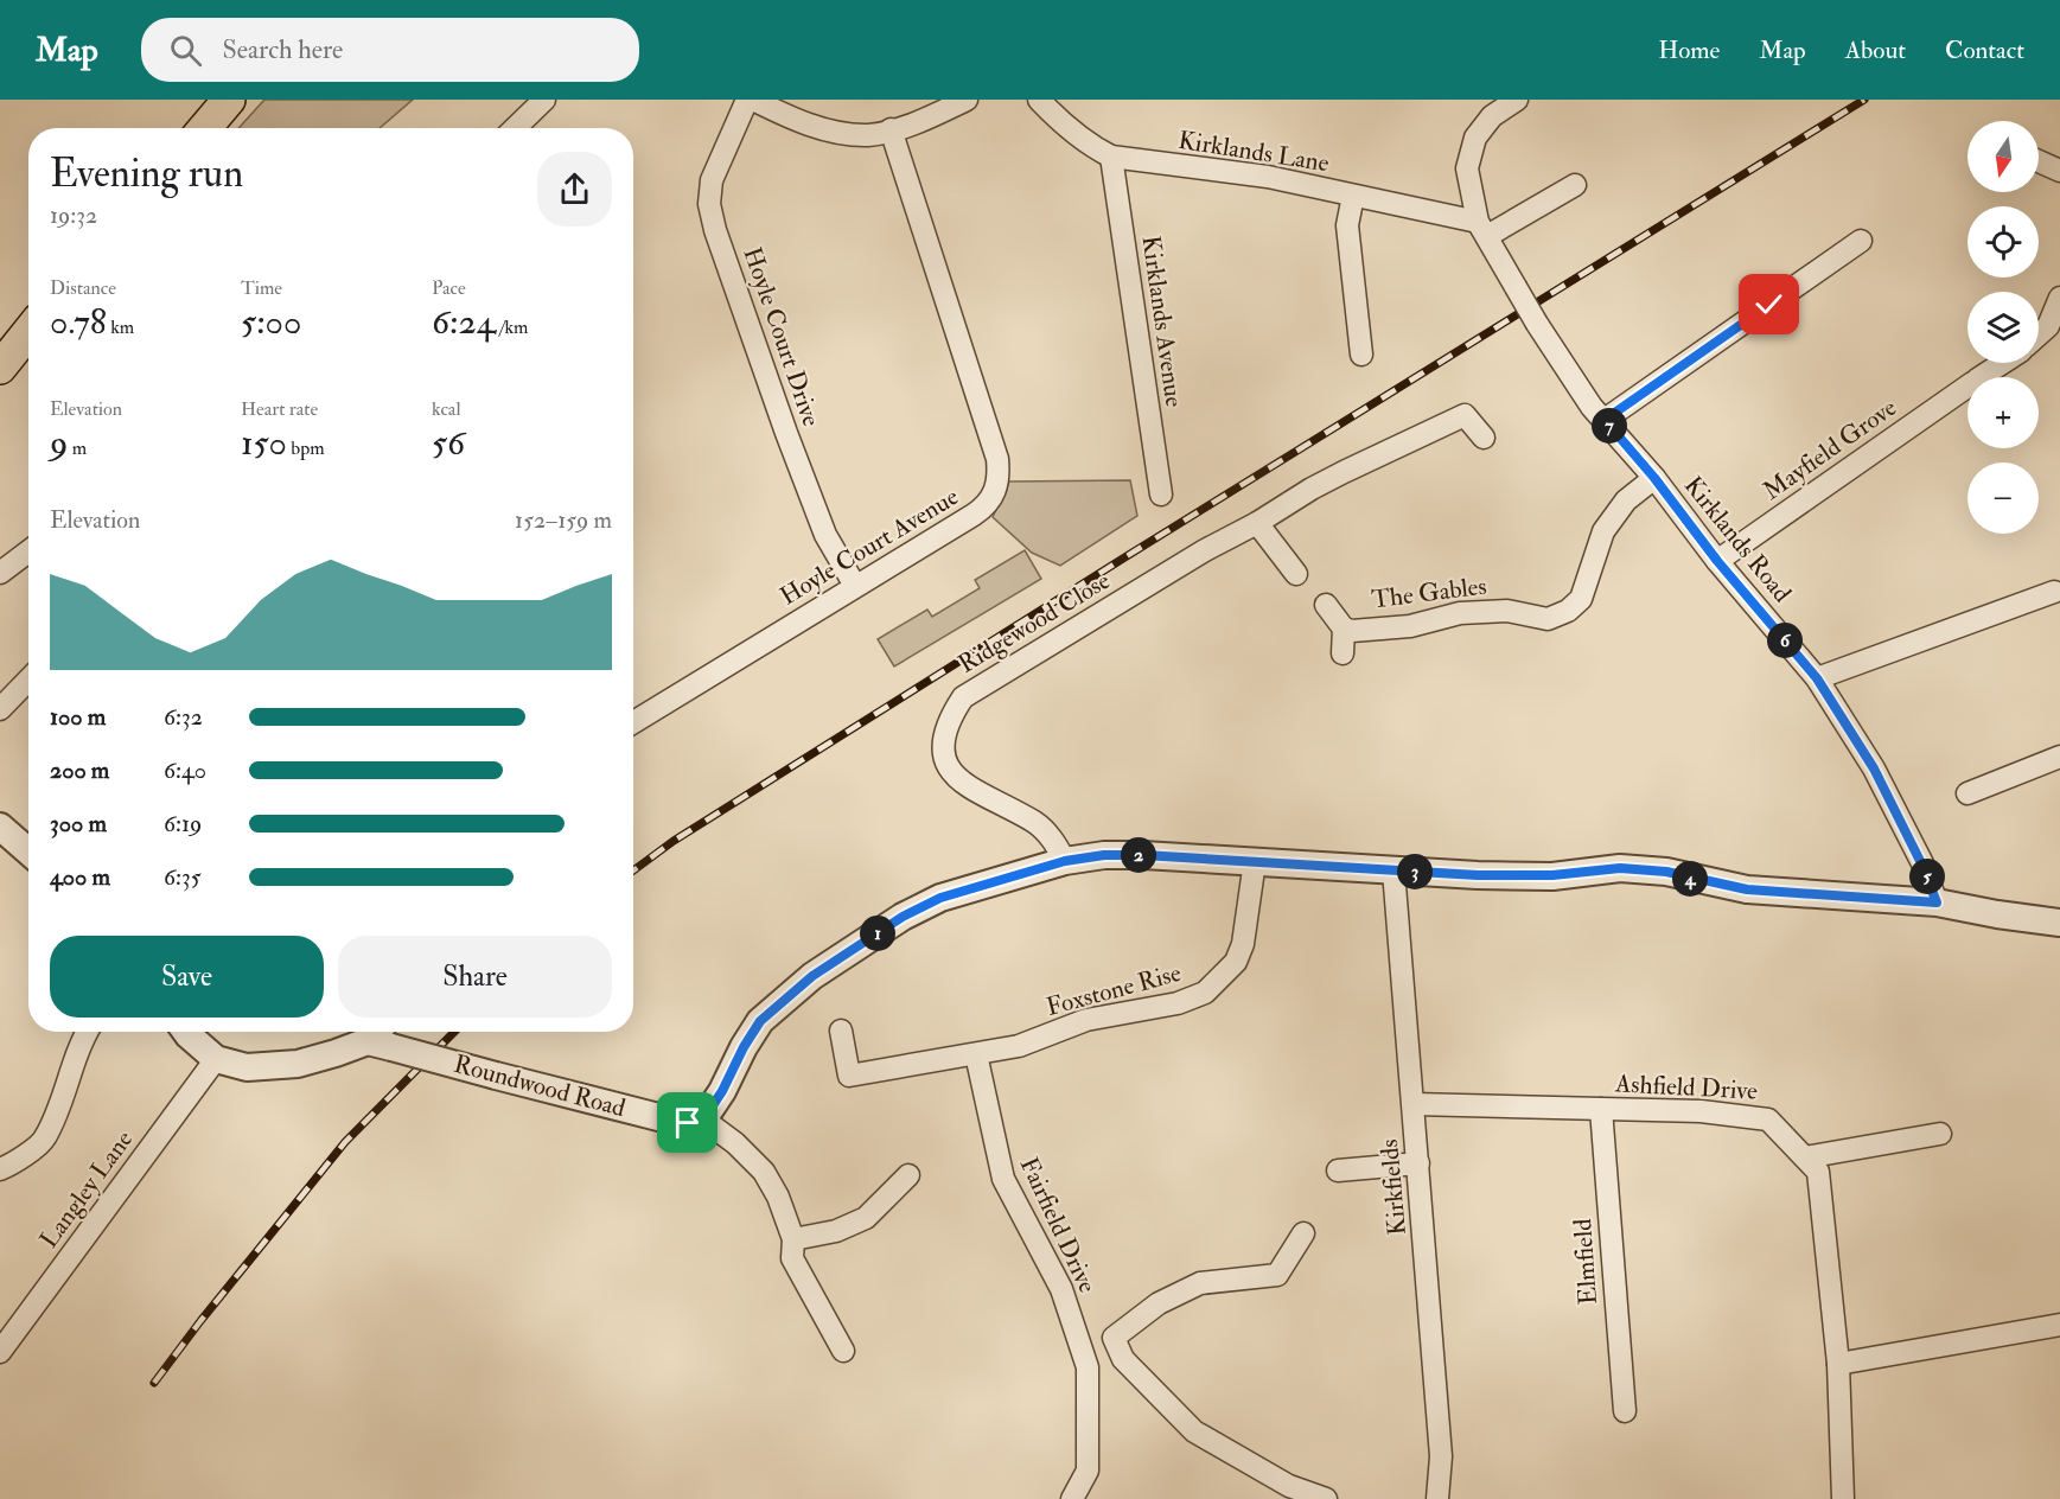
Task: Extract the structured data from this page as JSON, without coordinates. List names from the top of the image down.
{
  "streets": {
    "street": [
      "Kirklands Lane",
      "Kirklands Avenue",
      "Hoyle Court Drive",
      "Mayfield Grove",
      "Kirklands Road",
      "Hoyle Court Avenue",
      "The Gables",
      "Ridgewood Close",
      "Foxstone Rise",
      "Roundwood Road",
      "Ashfield Drive",
      "Kirkfields",
      "Langley Lane",
      "Fairfield Drive",
      "Elmfield"
    ]
  },
  "crossings": [
    ["Kirklands Lane", "Kirklands Avenue"],
    ["Kirklands Lane", "Kirklands Road"],
    ["Hoyle Court Drive", "Hoyle Court Avenue"],
    ["Mayfield Grove", "Kirklands Road"],
    ["Kirklands Road", "The Gables"],
    ["Foxstone Rise", "Fairfield Drive"],
    ["Roundwood Road", "Langley Lane"],
    ["Ashfield Drive", "Kirkfields"],
    ["Ashfield Drive", "Elmfield"]
  ],
  "north": "bottom",
  "page": {
    "header": "Map",
    "search": "Search here",
    "nav": [
      "Home",
      "Map",
      "About",
      "Contact"
    ],
    "map_buttons": ["+", "−"],
    "heading": ["Evening run", "19:32"],
    "stats": [
      ["Distance", "0.78 km"],
      ["Time", "5:00"],
      ["Pace", "6:24 /km"],
      ["Elevation", "9 m"],
      ["Heart rate", "150 bpm"],
      ["kcal", "56"]
    ],
    "pins": [
      "7",
      "6",
      "2",
      "3",
      "5",
      "4",
      "1"
    ],
    "chart": ["Elevation", "152–159 m"],
    "list": [
      {
        "name": "100 m",
        "note": "6:32"
      },
      {
        "name": "200 m",
        "note": "6:40"
      },
      {
        "name": "300 m",
        "note": "6:19"
      },
      {
        "name": "400 m",
        "note": "6:35"
      }
    ],
    "buttons": ["Save", "Share"]
  }
}
